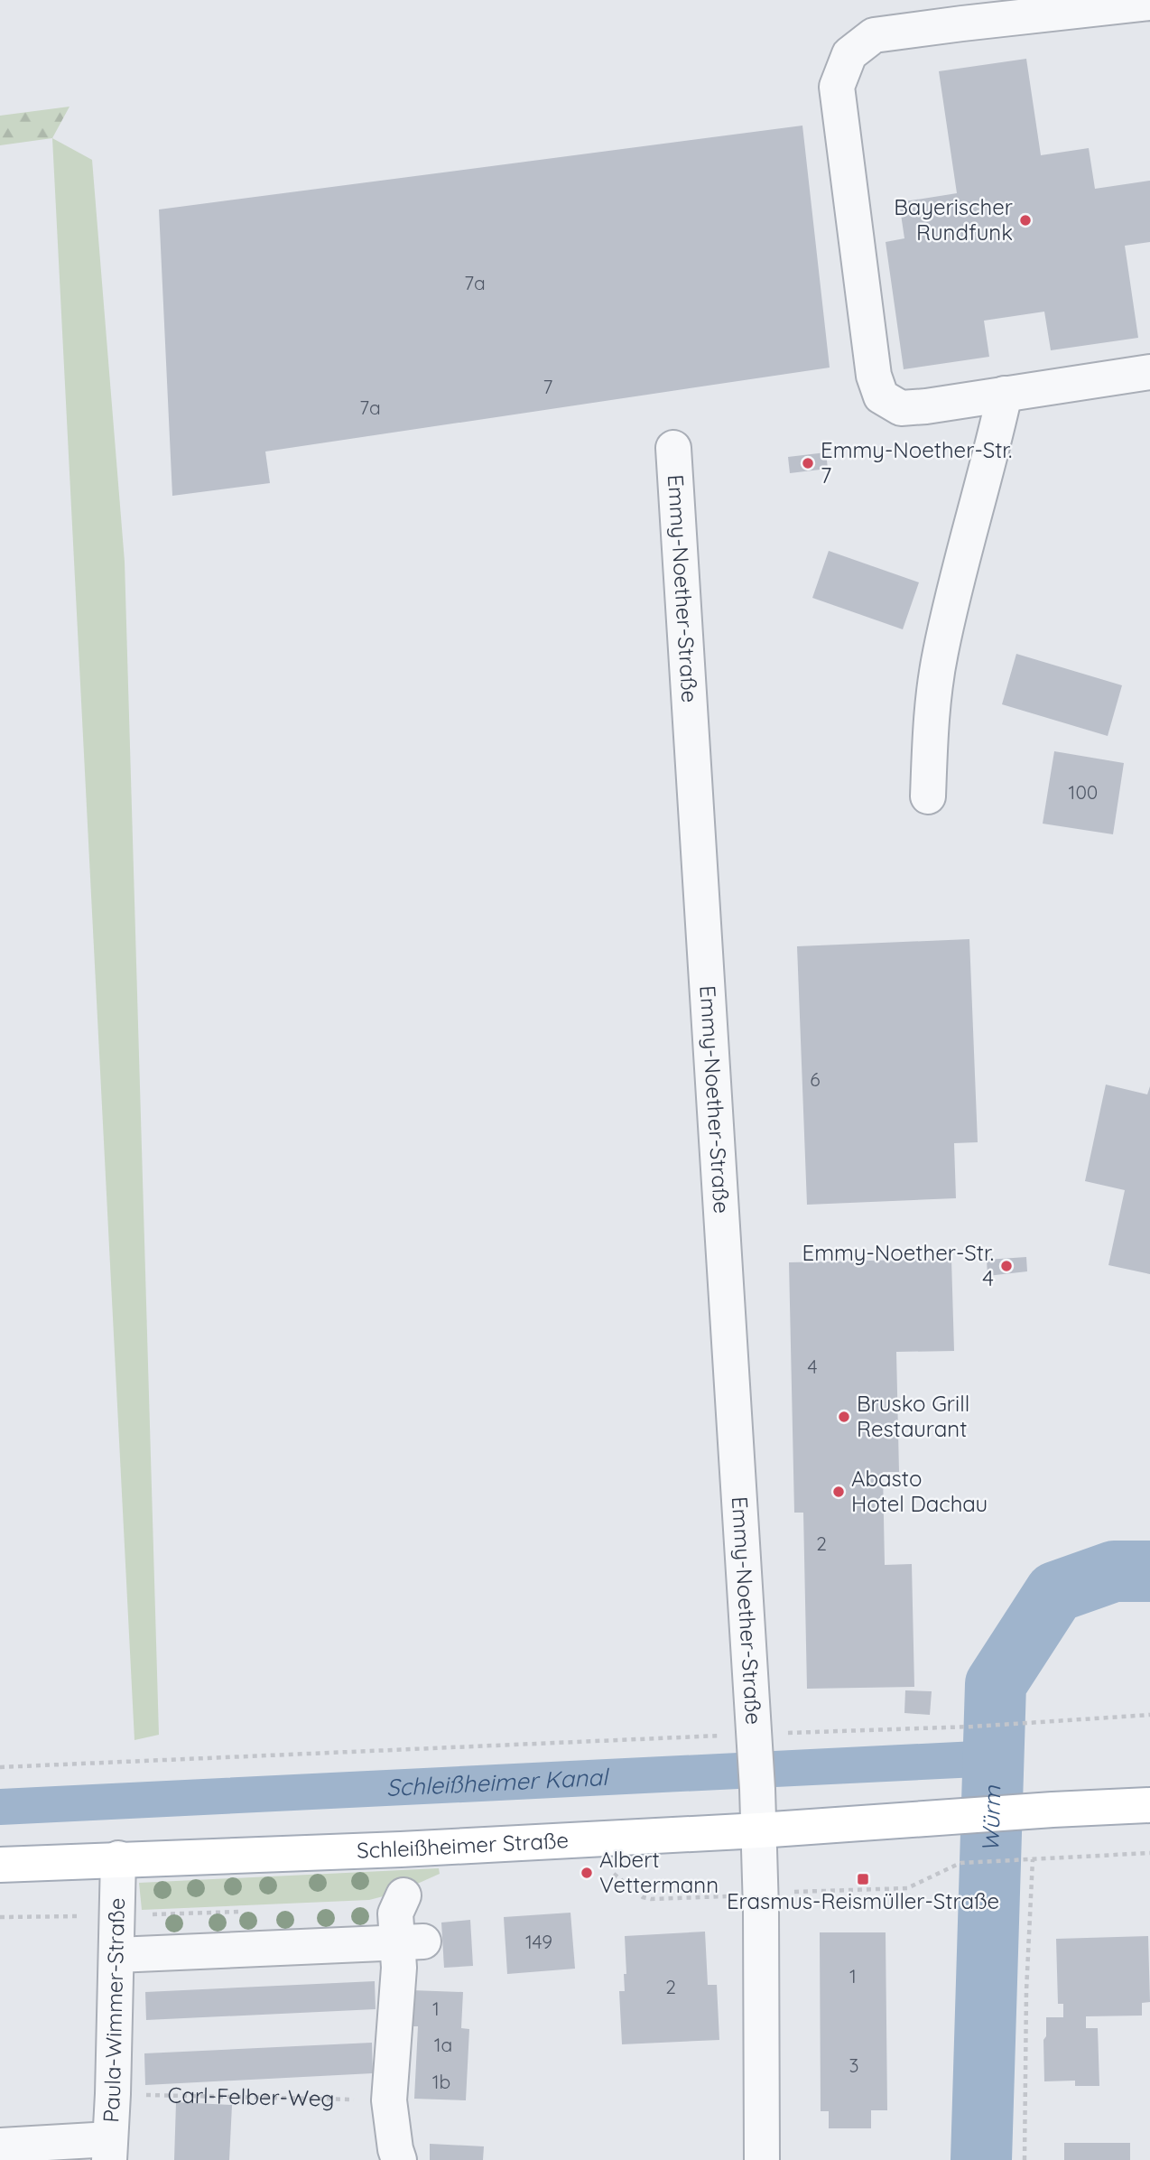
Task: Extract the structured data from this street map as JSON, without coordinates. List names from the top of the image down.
{
  "streets": {
    "main road": ["Schleißheimer Straße"],
    "street": ["Emmy-Noether-Straße", "Paula-Wimmer-Straße"],
    "path": ["Carl-Felber-Weg"]
  },
  "crossings": [
    ["Emmy-Noether-Straße", "Schleißheimer Straße"],
    ["Schleißheimer Straße", "Paula-Wimmer-Straße"],
    ["Paula-Wimmer-Straße", "Carl-Felber-Weg"]
  ],
  "water": ["Schleißheimer Kanal", "Würm"],
  "places": {
    "other": [
      "Bayerischer Rundfunk",
      "Emmy-Noether-Str. 7",
      "Emmy-Noether-Str. 4",
      "Brusko Grill Restaurant",
      "Abasto Hotel Dachau",
      "Albert Vettermann"
    ],
    "transit": ["Erasmus-Reismüller-Straße"]
  },
  "house_numbers": [
    "7a",
    "7",
    "7a",
    "100",
    "6",
    "4",
    "2",
    "149",
    "1",
    "2",
    "1",
    "1a",
    "3",
    "1b"
  ]
}
